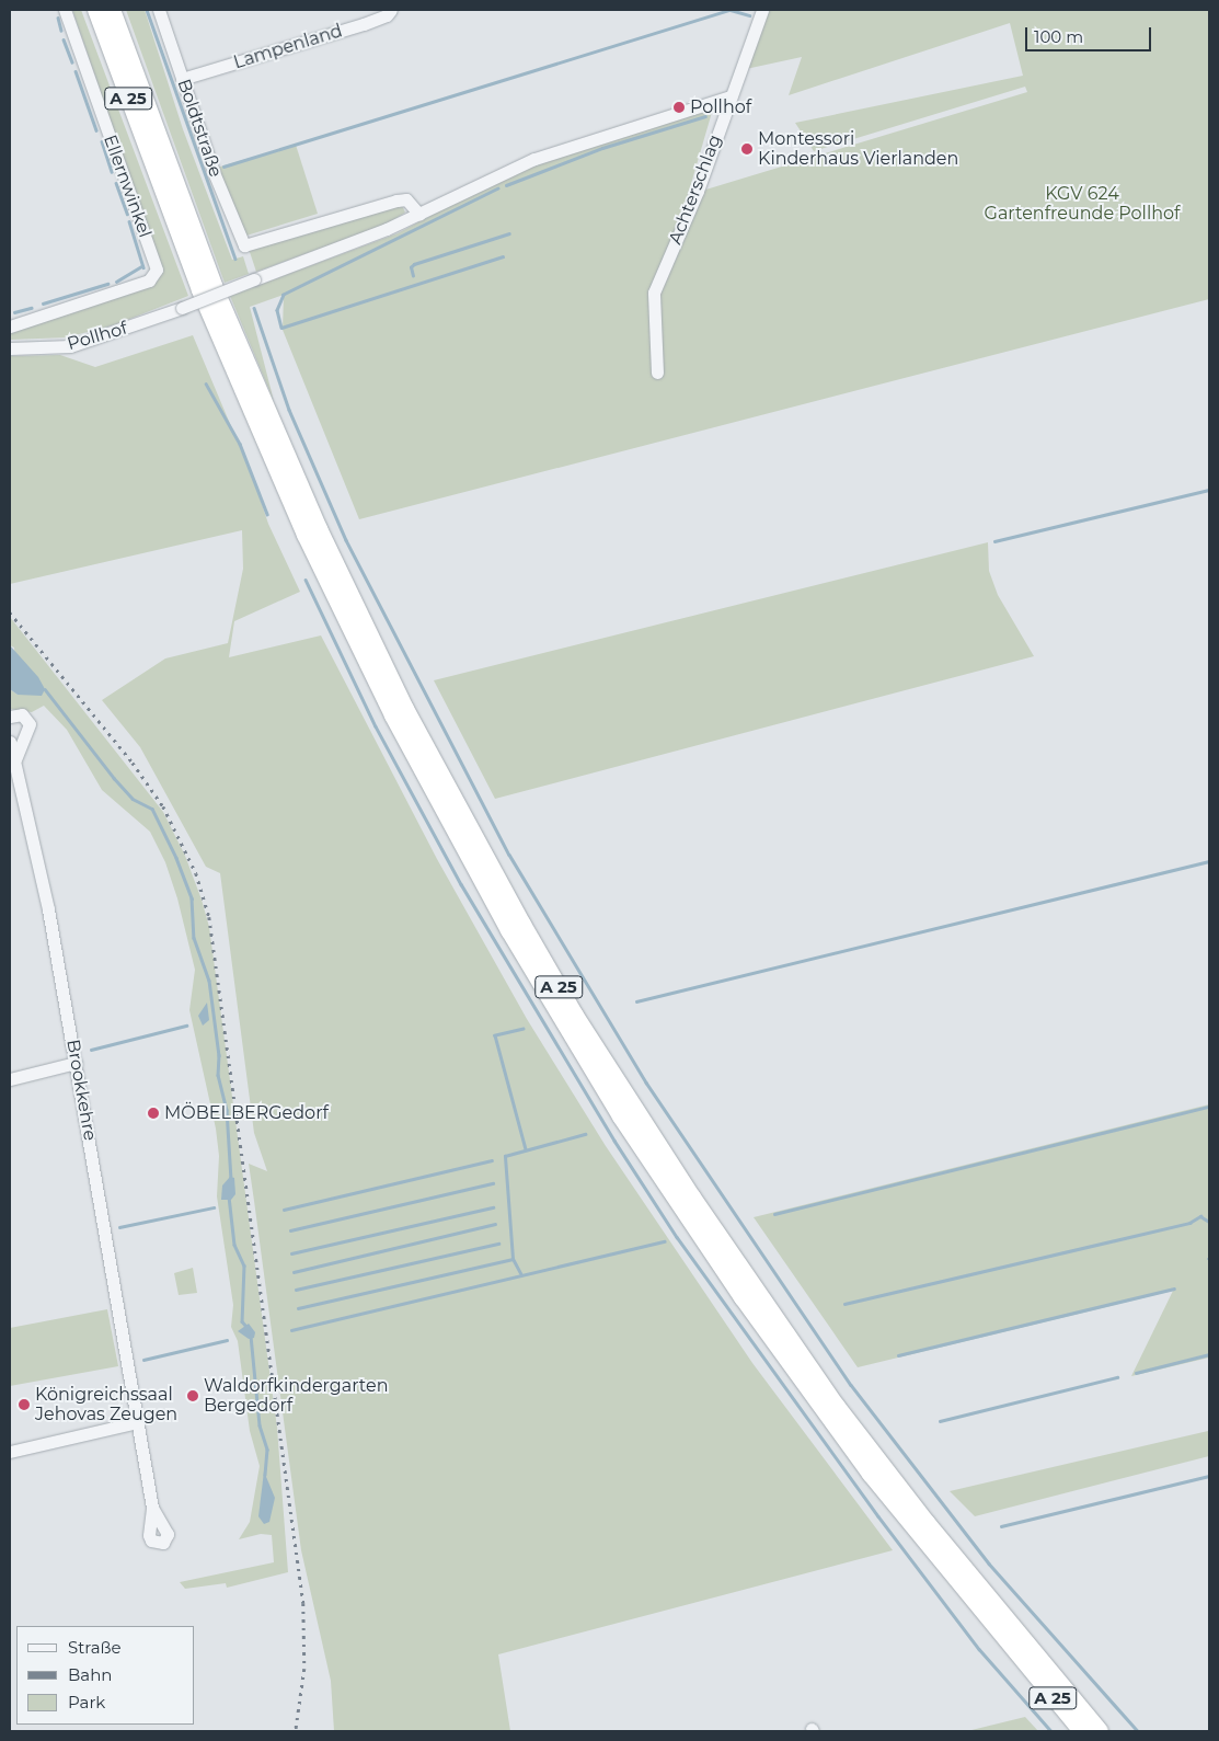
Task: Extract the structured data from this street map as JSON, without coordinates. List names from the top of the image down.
{
  "streets": {
    "highway": ["A 25"],
    "street": [
      "Lampenland",
      "Boldtstraße",
      "Ellernwinkel",
      "Achterschlag",
      "Pollhof",
      "Brookkehre"
    ]
  },
  "crossings": [
    ["Lampenland", "Boldtstraße"],
    ["Boldtstraße", "Pollhof"],
    ["Ellernwinkel", "Pollhof"]
  ],
  "parks": ["KGV 624 Gartenfreunde Pollhof"],
  "places": [
    "Pollhof",
    "Montessori Kinderhaus Vierlanden",
    "MÖBELBERGedorf",
    "Waldorfkindergarten Bergedorf",
    "Königreichssaal Jehovas Zeugen"
  ],
  "legend": ["Straße", "Bahn", "Park"],
  "scale_bar": "100 m"
}
